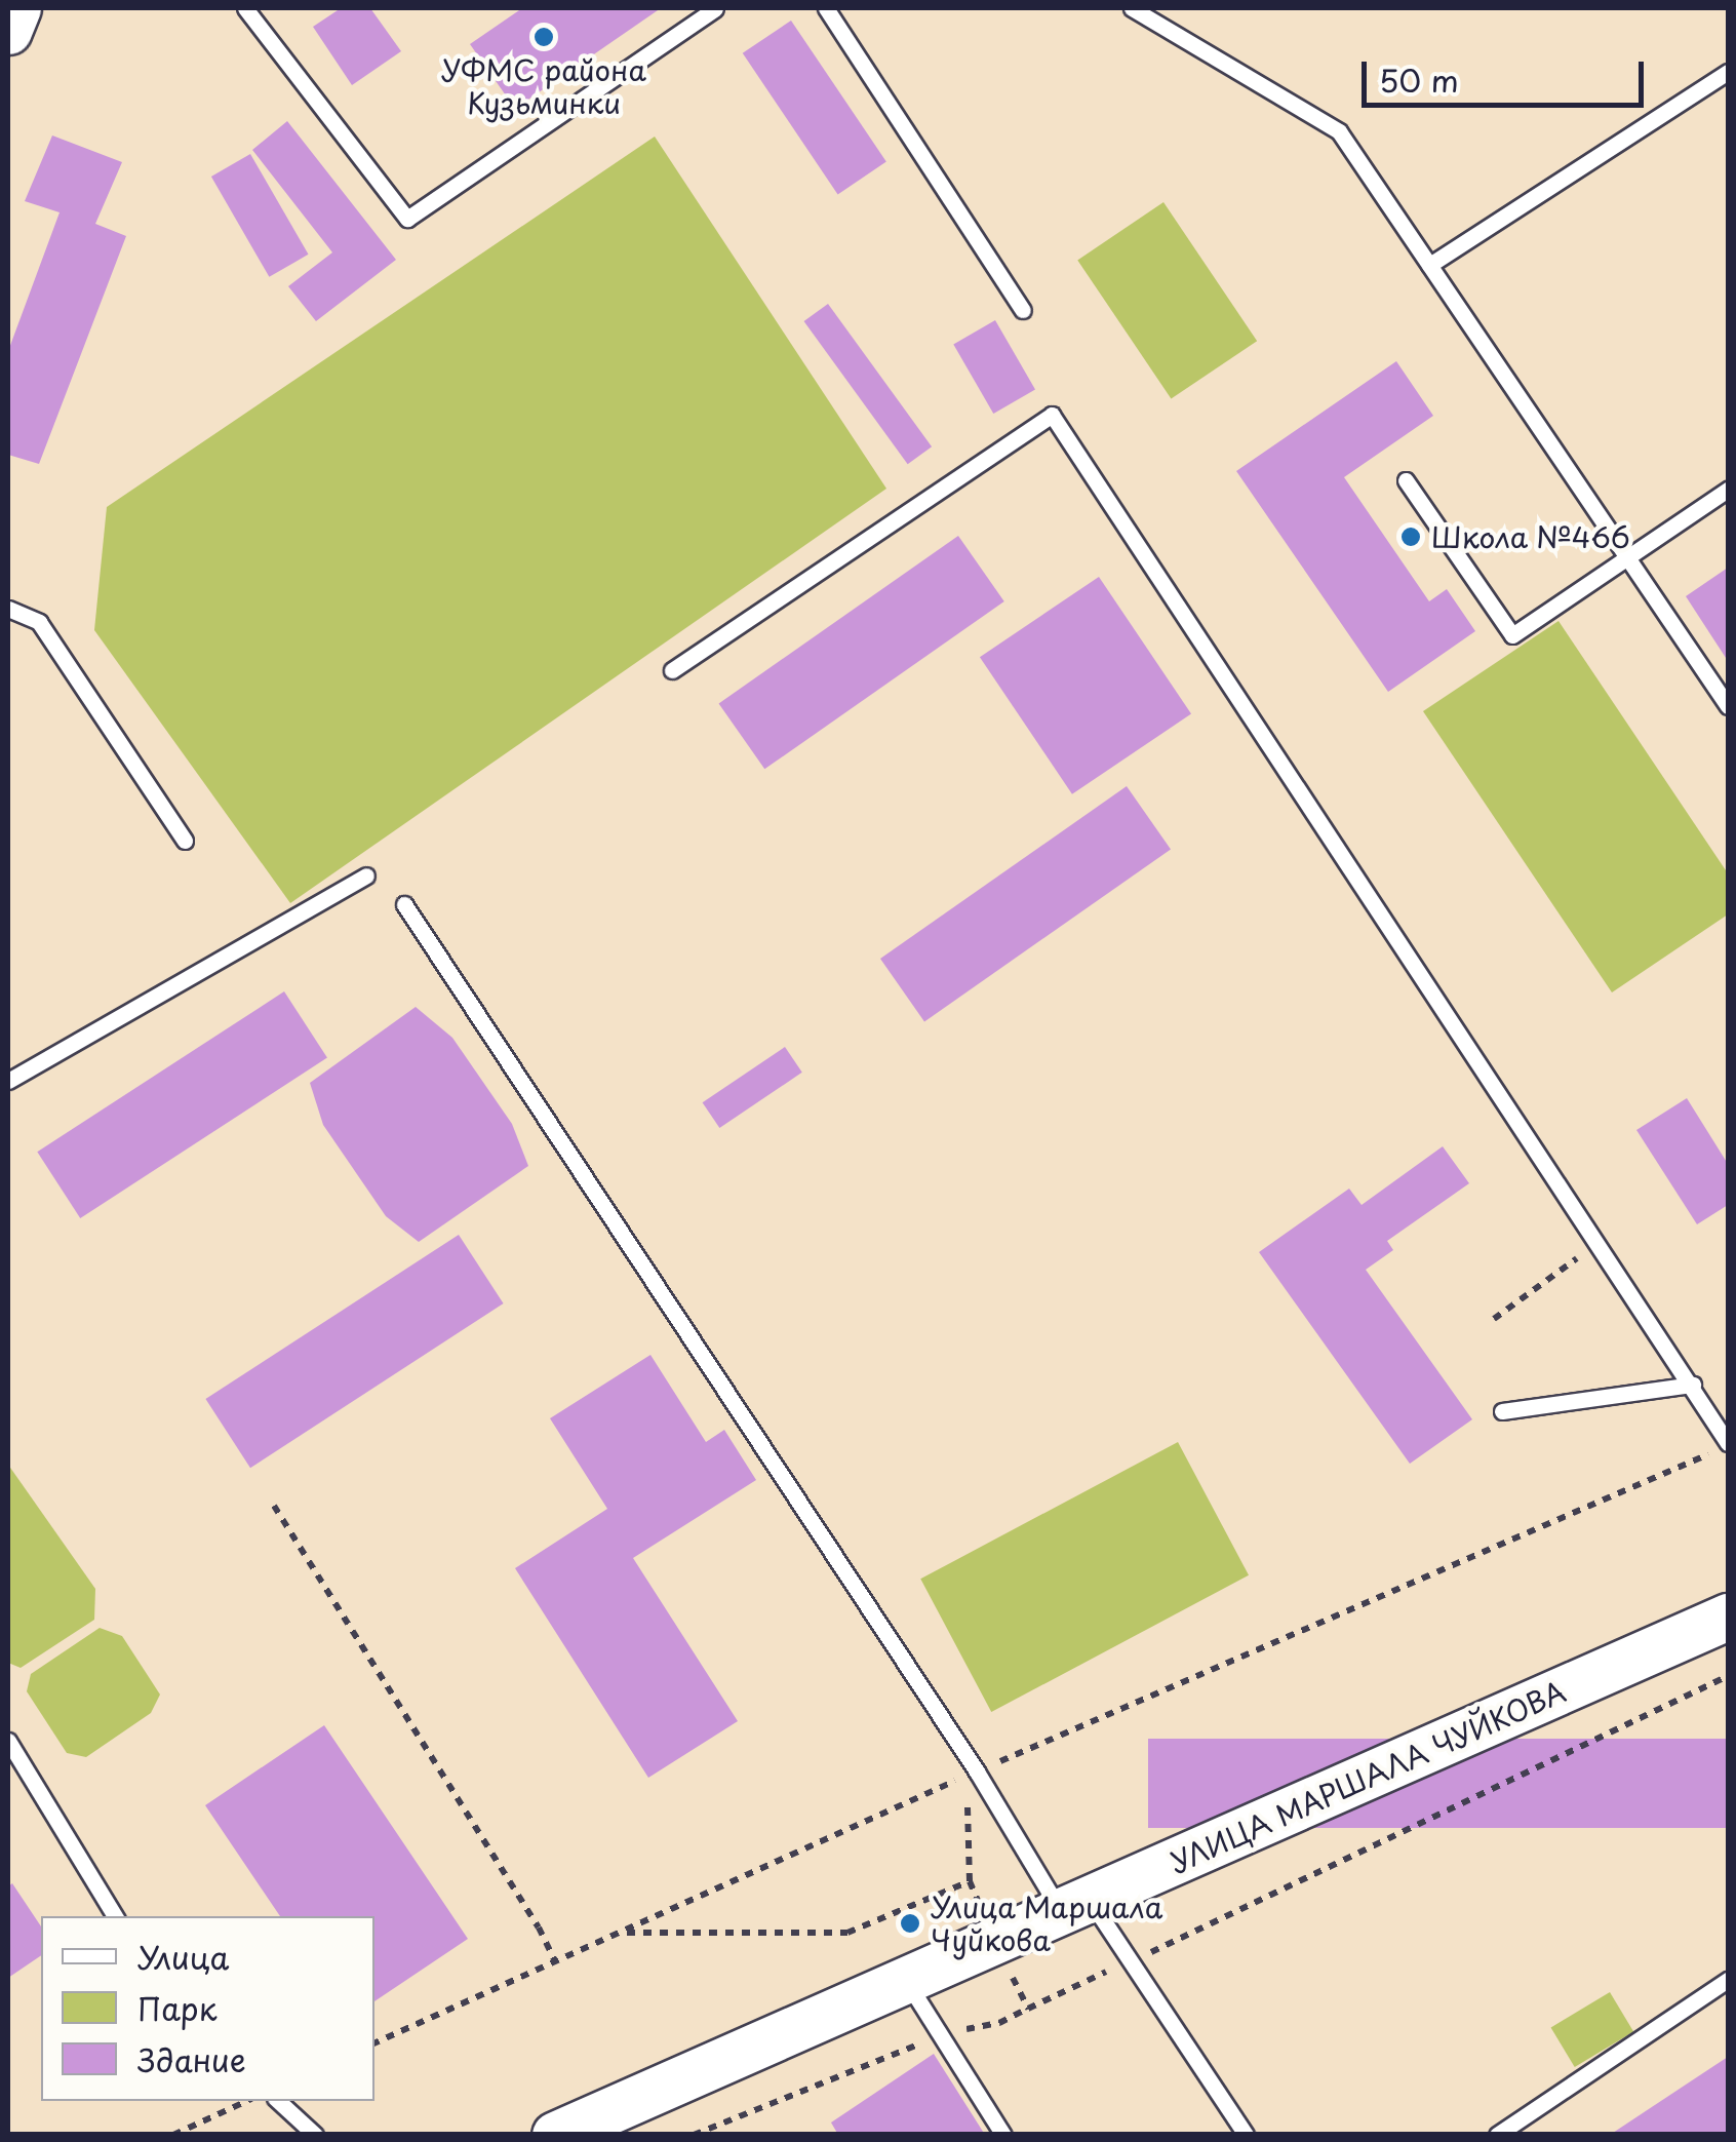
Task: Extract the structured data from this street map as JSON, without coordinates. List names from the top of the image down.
{
  "streets": {
    "street": ["УЛИЦА МАРШАЛА ЧУЙКОВА"]
  },
  "places": ["УФМС района Кузьминки", "Школа №466", "Улица Маршала Чуйкова"],
  "legend": ["Улица", "Парк", "Здание"],
  "scale_bar": "50 m"
}
